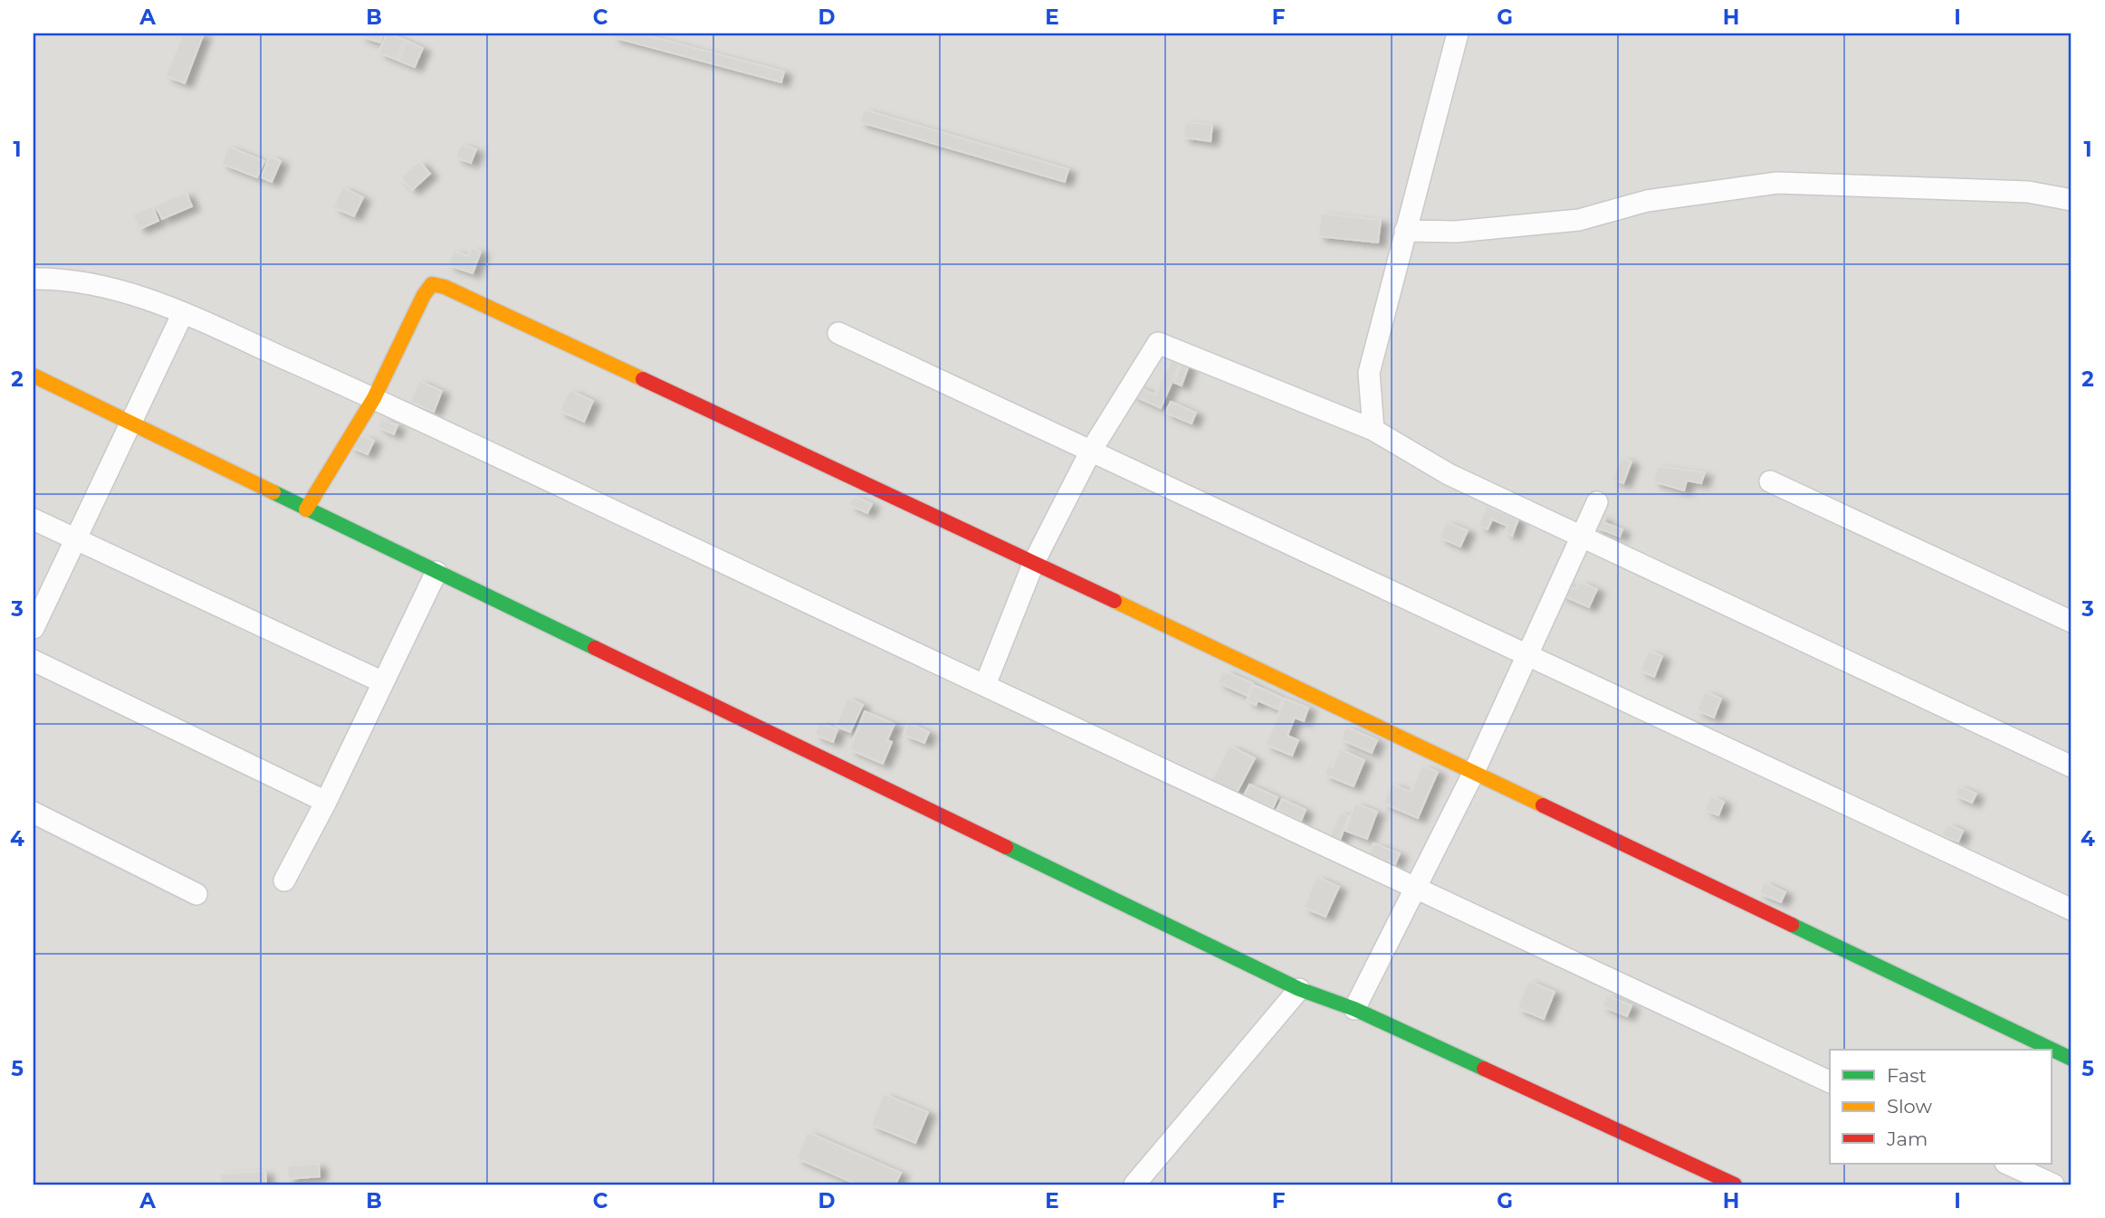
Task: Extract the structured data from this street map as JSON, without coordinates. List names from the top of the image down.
{
  "legend": ["Fast", "Slow", "Jam"],
  "grid": {
    "columns": [
      "A",
      "B",
      "C",
      "D",
      "E",
      "F",
      "G",
      "H",
      "I"
    ],
    "rows": [
      "1",
      "2",
      "3",
      "4",
      "5"
    ]
  }
}
